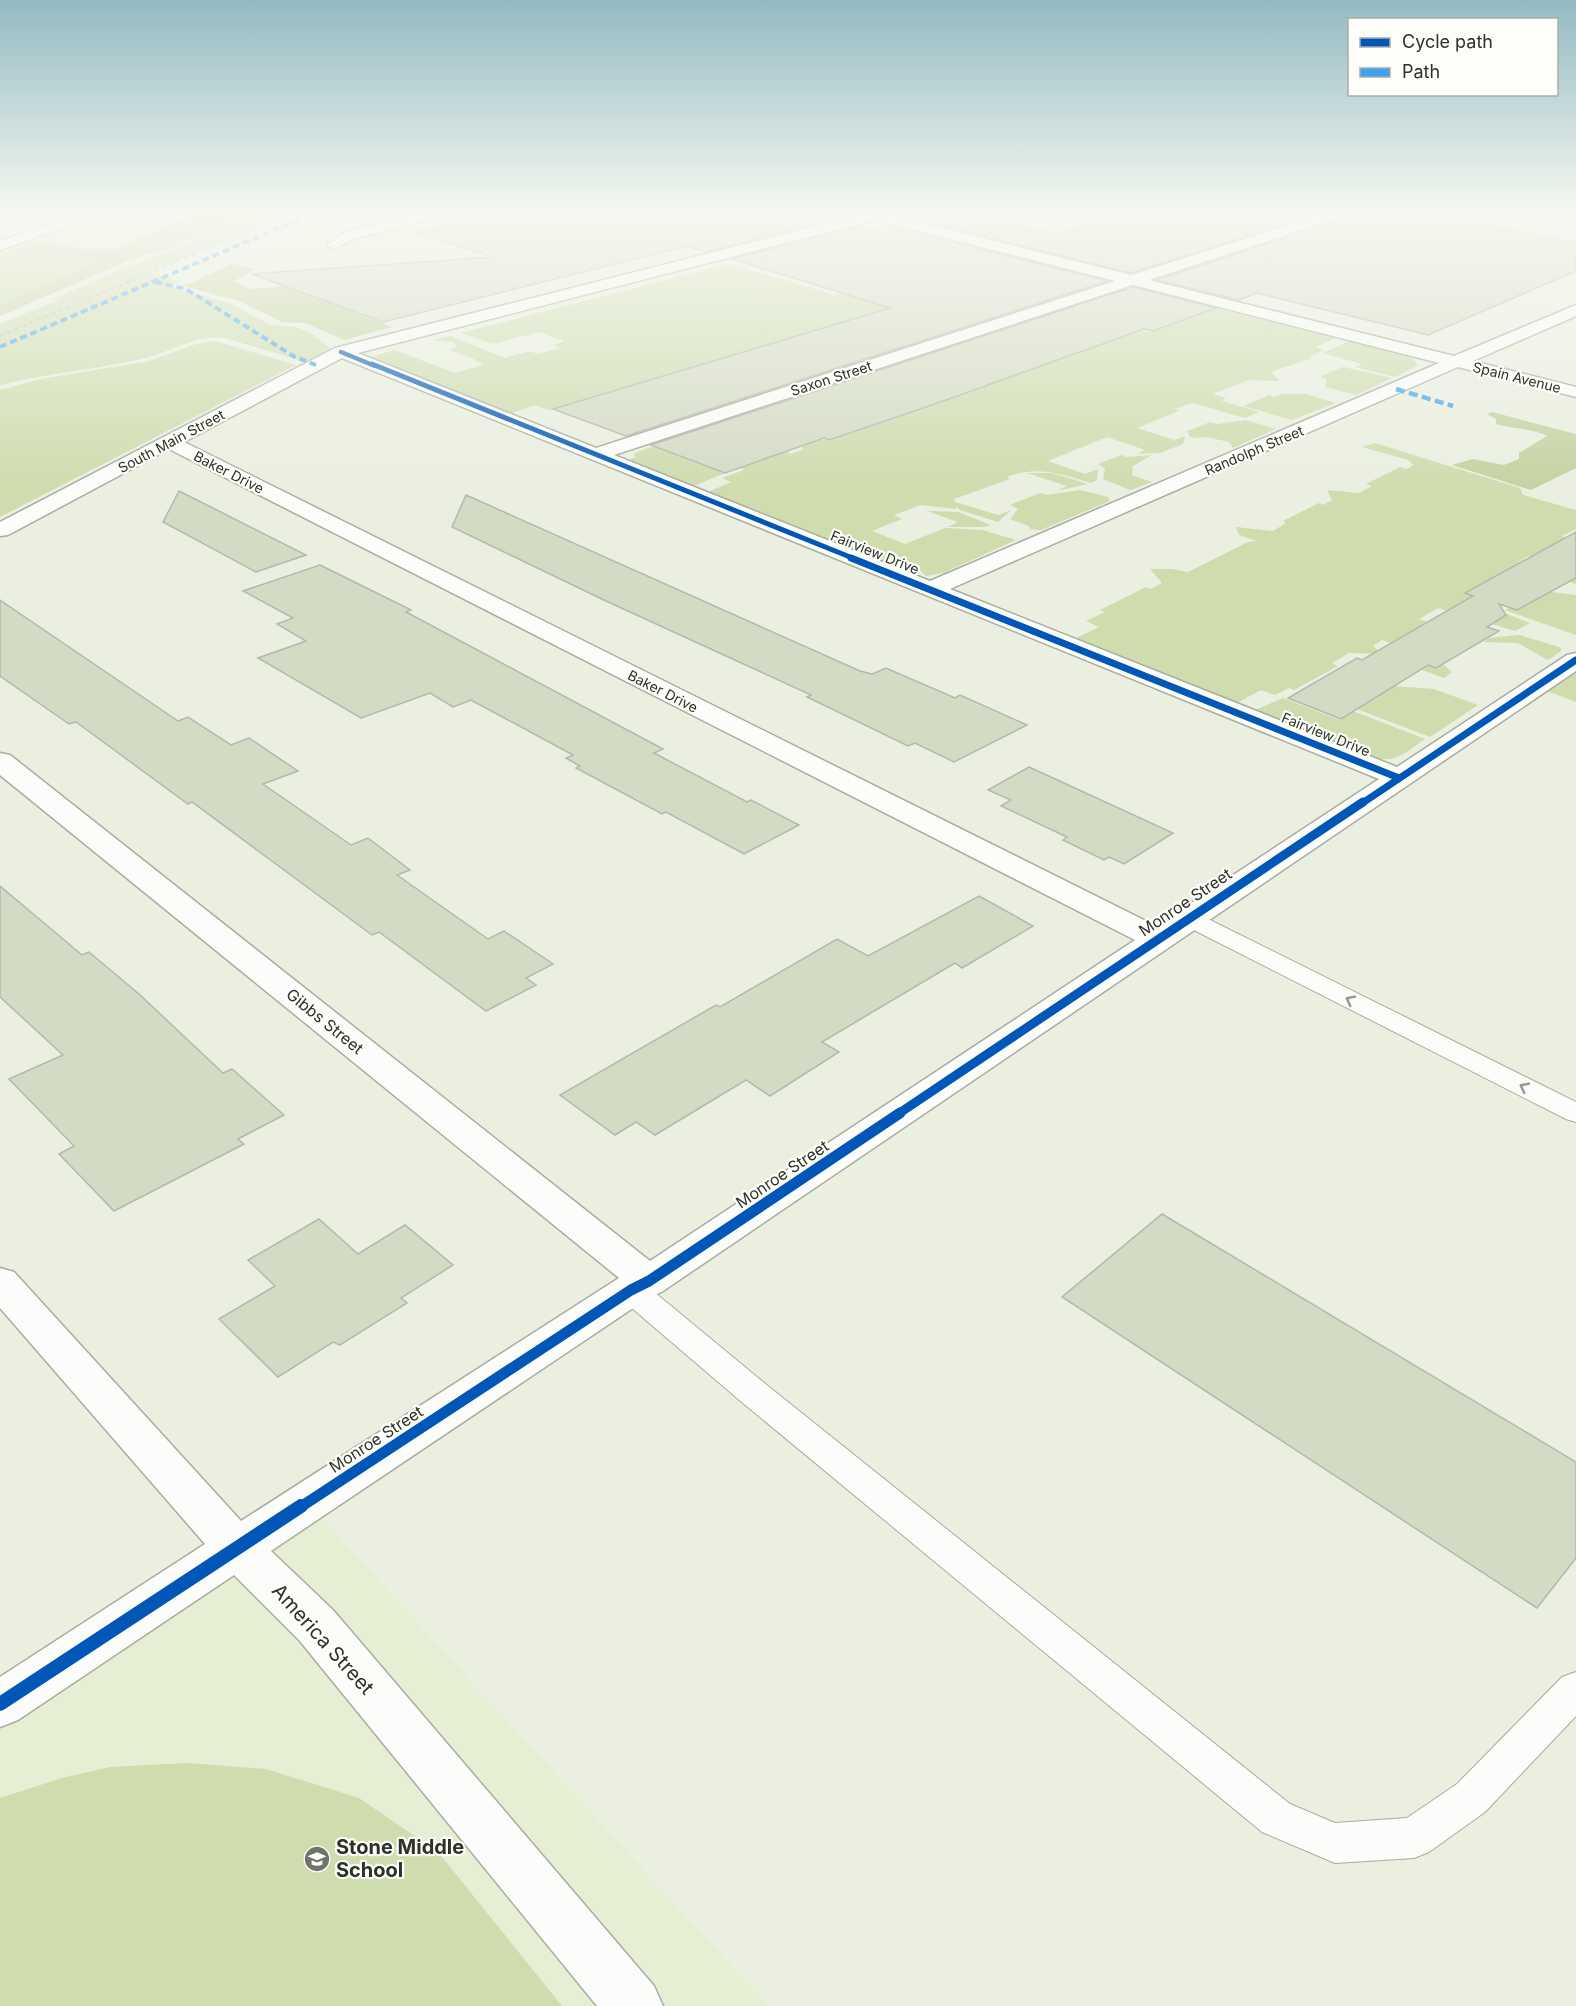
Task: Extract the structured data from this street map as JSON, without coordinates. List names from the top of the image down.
{
  "streets": {
    "street": [
      "Spain Avenue",
      "Saxon Street",
      "South Main Street",
      "Randolph Street",
      "Baker Drive",
      "Fairview Drive",
      "Monroe Street",
      "Gibbs Street",
      "America Street"
    ]
  },
  "crossings": [
    ["Spain Avenue", "Randolph Street"],
    ["Saxon Street", "Fairview Drive"],
    ["South Main Street", "Baker Drive"],
    ["South Main Street", "Fairview Drive"],
    ["Randolph Street", "Fairview Drive"],
    ["Baker Drive", "Monroe Street"],
    ["Fairview Drive", "Monroe Street"],
    ["Monroe Street", "Gibbs Street"],
    ["Monroe Street", "America Street"]
  ],
  "places": {
    "school or university": ["Stone Middle School"]
  },
  "legend": ["Cycle path", "Path"]
}
